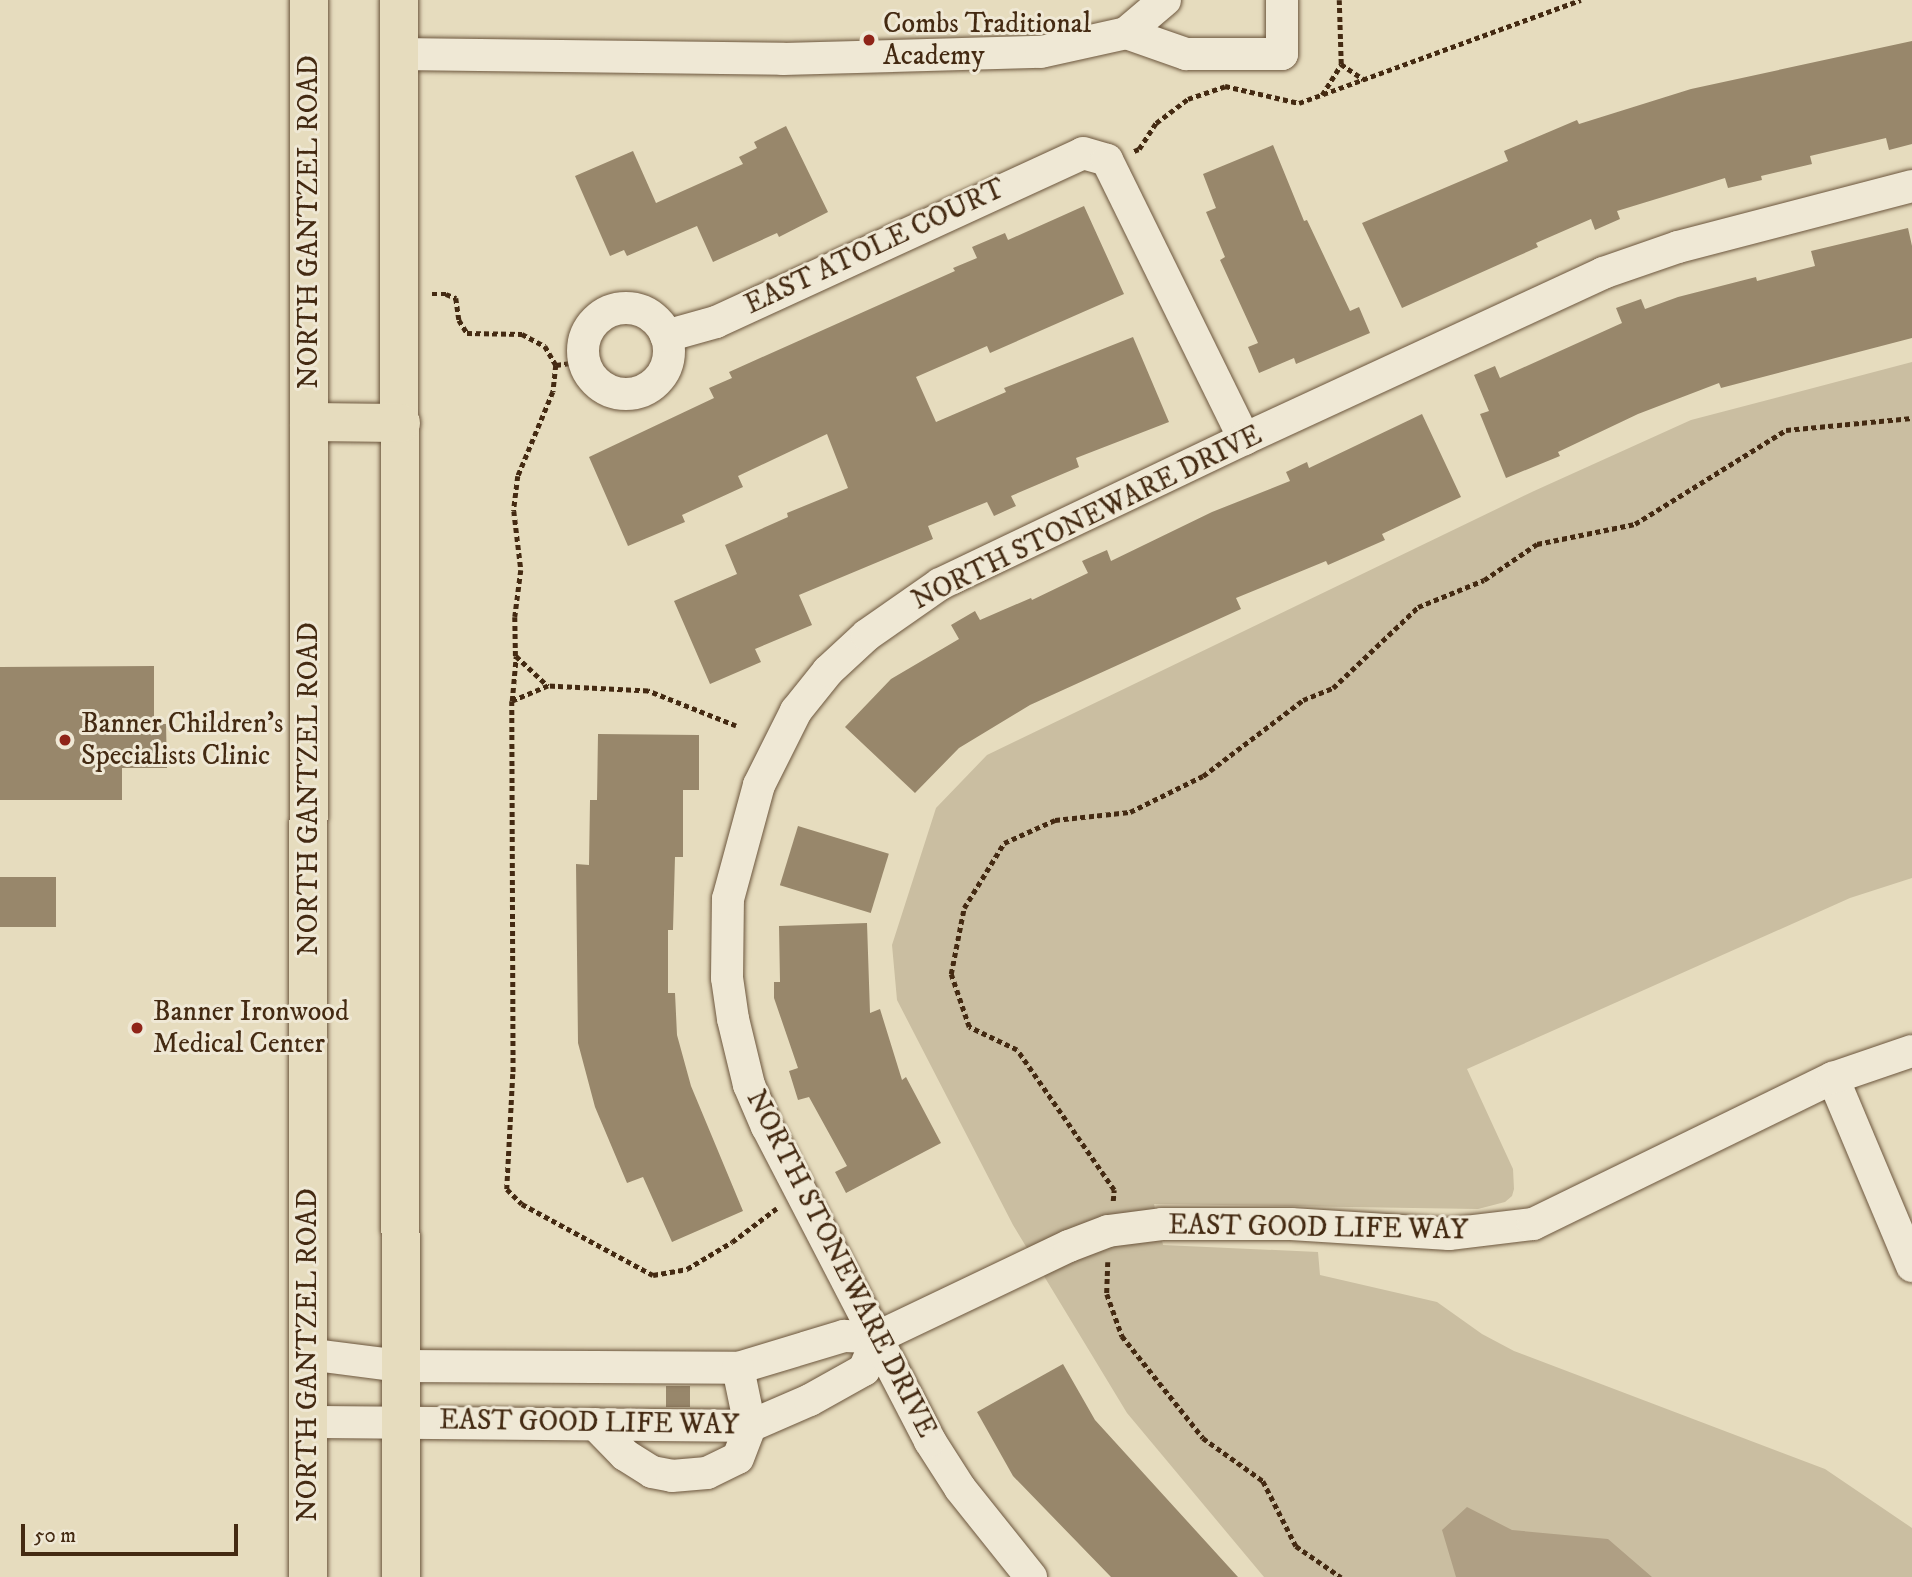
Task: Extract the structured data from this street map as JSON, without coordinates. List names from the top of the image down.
{
  "streets": {
    "main road": ["NORTH GANTZEL ROAD"],
    "street": ["EAST ATOLE COURT", "NORTH STONEWARE DRIVE", "EAST GOOD LIFE WAY"]
  },
  "crossings": [
    ["NORTH GANTZEL ROAD", "EAST GOOD LIFE WAY"],
    ["NORTH STONEWARE DRIVE", "EAST GOOD LIFE WAY"]
  ],
  "places": ["Combs Traditional Academy", "Banner Children’s Specialists Clinic", "Banner Ironwood Medical Center"],
  "scale_bar": "50 m"
}
